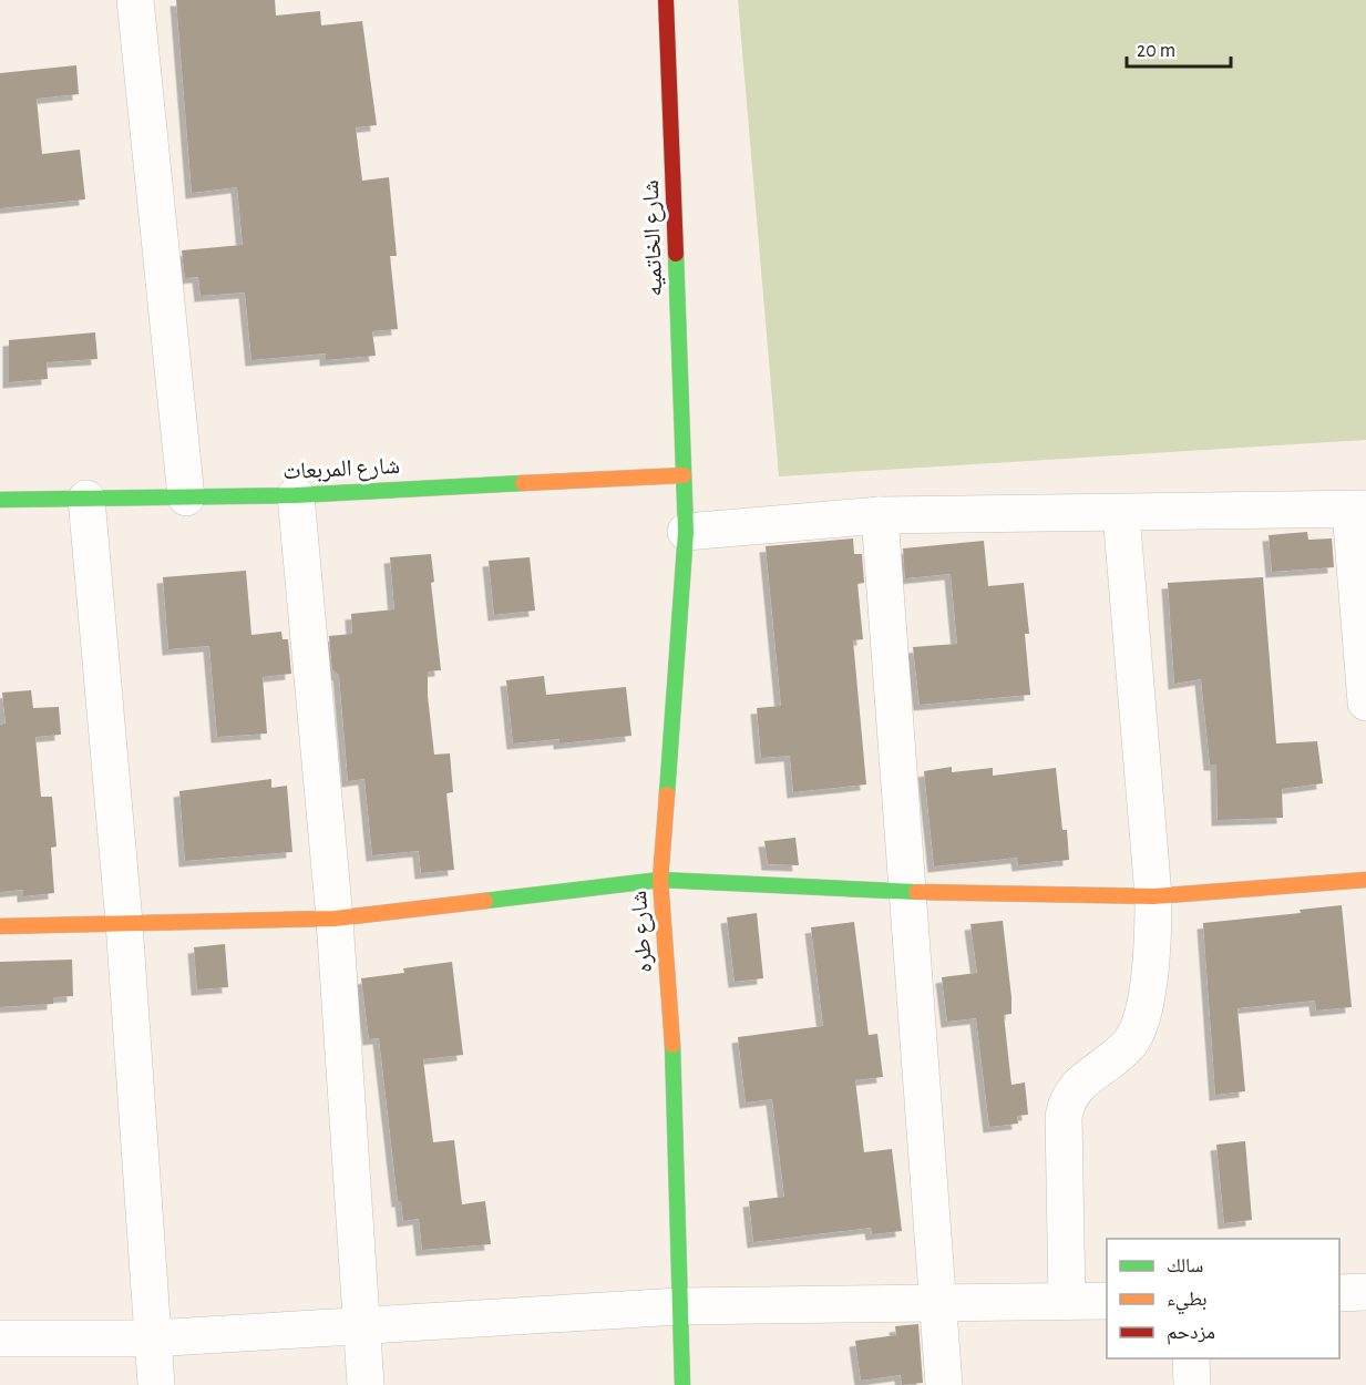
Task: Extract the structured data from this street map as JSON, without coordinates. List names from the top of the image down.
{
  "streets": {
    "street": ["شارع الخاتميه", "شارع المربعات", "شارع طره"]
  },
  "crossings": [
    ["شارع الخاتميه", "شارع المربعات"],
    ["شارع الخاتميه", "شارع طره"],
    ["شارع المربعات", "شارع طره"]
  ],
  "legend": ["سالك", "بطيء", "مزدحم"],
  "scale_bar": "20 m"
}
